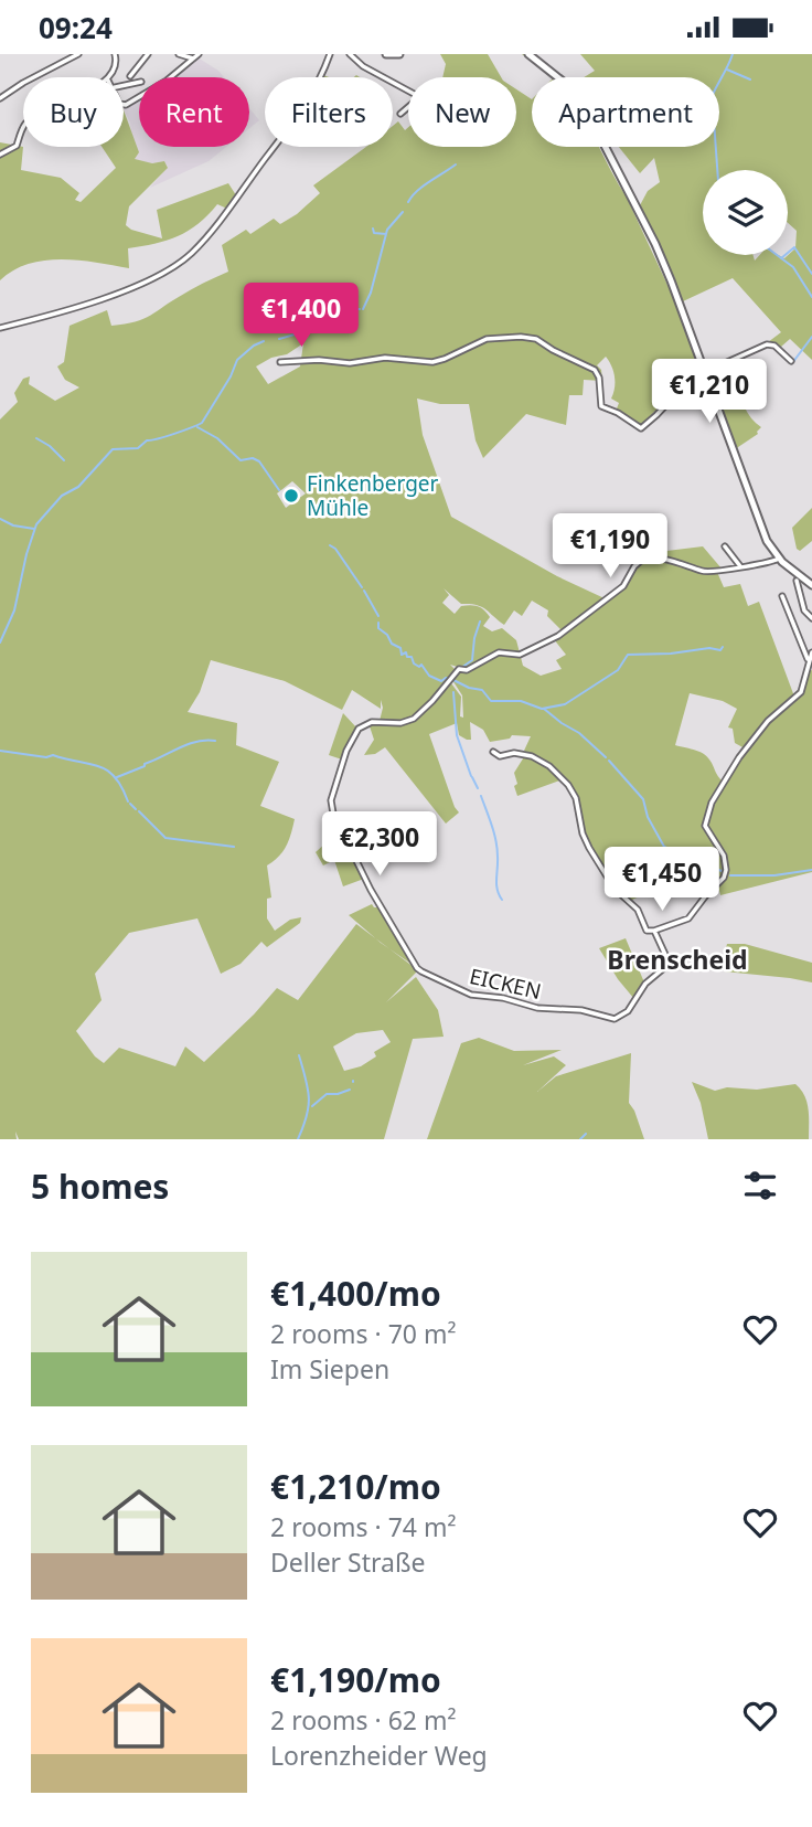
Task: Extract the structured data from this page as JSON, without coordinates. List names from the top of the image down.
{
  "streets": {
    "street": ["EICKEN"]
  },
  "districts": ["Brenscheid"],
  "places": ["Finkenberger Mühle"],
  "page": {
    "status": "09:24",
    "chip": [
      "Buy",
      "Rent",
      "Filters",
      "New",
      "Apartment"
    ],
    "price": [
      "€1,400",
      "€1,210",
      "€1,190",
      "€2,300",
      "€1,450"
    ],
    "heading": "5 homes",
    "list": [
      {
        "name": "€1,400/mo",
        "note": "2 rooms · 70 m² · Im Siepen"
      },
      {
        "name": "€1,210/mo",
        "note": "2 rooms · 74 m² · Deller Straße"
      },
      {
        "name": "€1,190/mo",
        "note": "2 rooms · 62 m² · Lorenzheider Weg"
      }
    ]
  }
}
